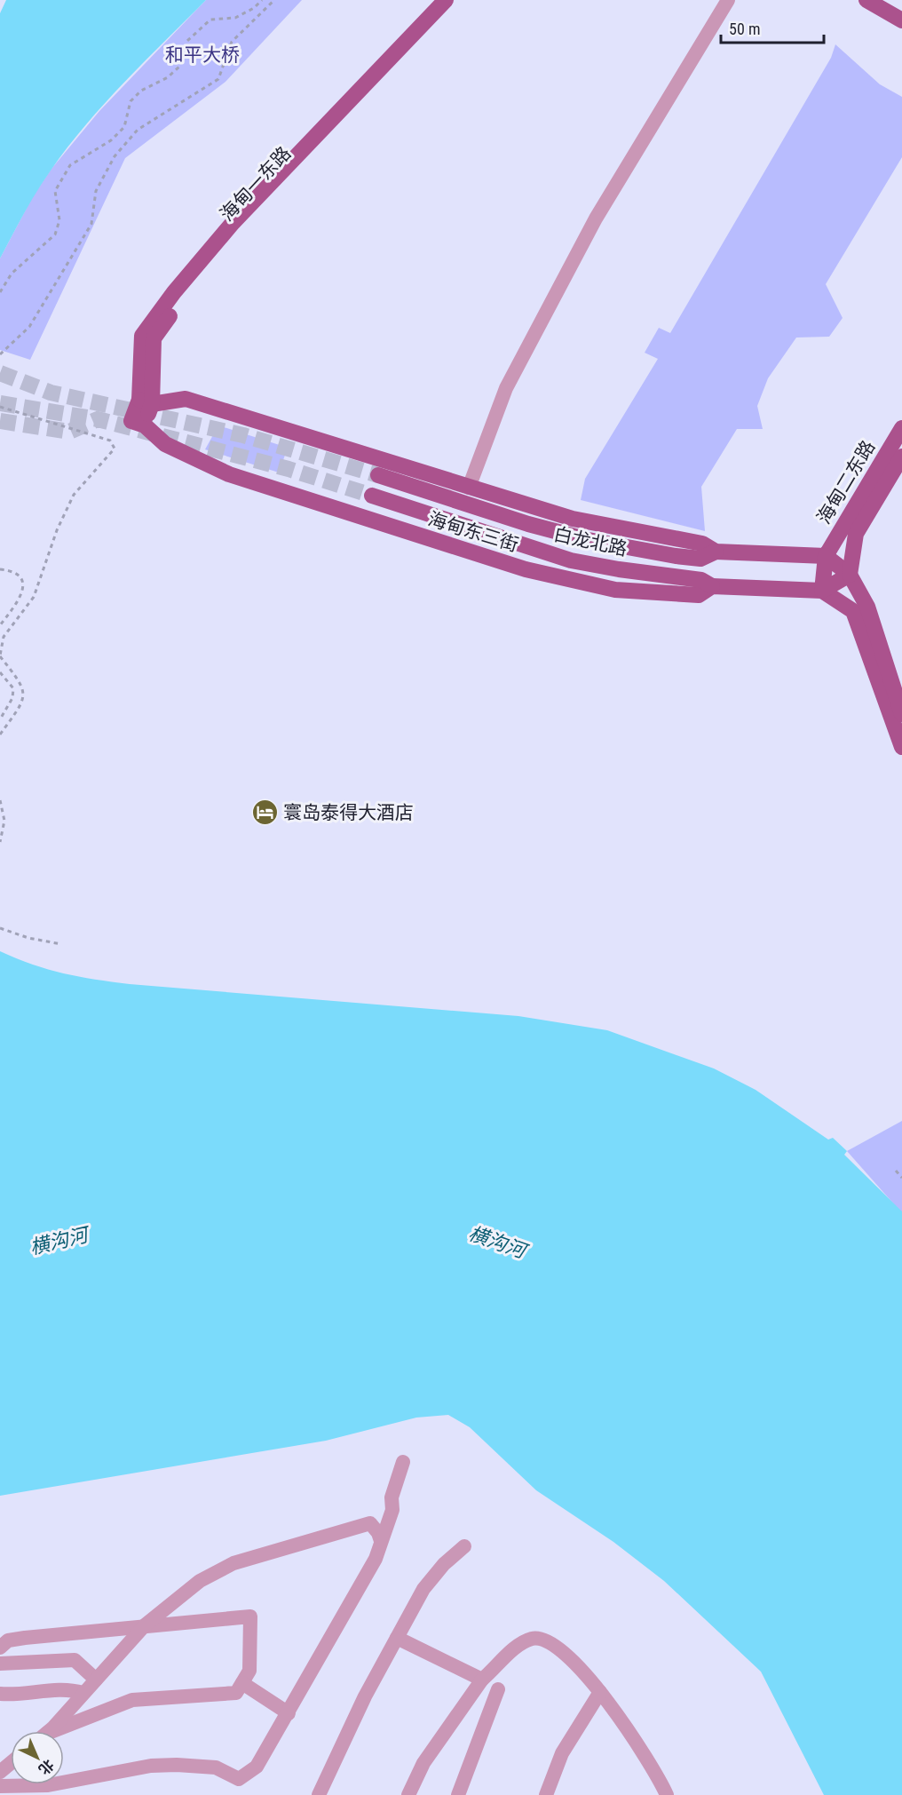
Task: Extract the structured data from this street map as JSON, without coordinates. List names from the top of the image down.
{
  "streets": {
    "main road": [
      "海甸一东路",
      "海甸二东路",
      "海甸东三街",
      "白龙北路"
    ]
  },
  "crossings": [
    ["海甸一东路", "海甸东三街"],
    ["海甸东三街", "白龙北路"]
  ],
  "water": ["横沟河"],
  "parks": ["和平大桥"],
  "places": {
    "hotel": ["寰岛泰得大酒店"]
  },
  "scale_bar": "50 m",
  "north": "bottom right"
}
